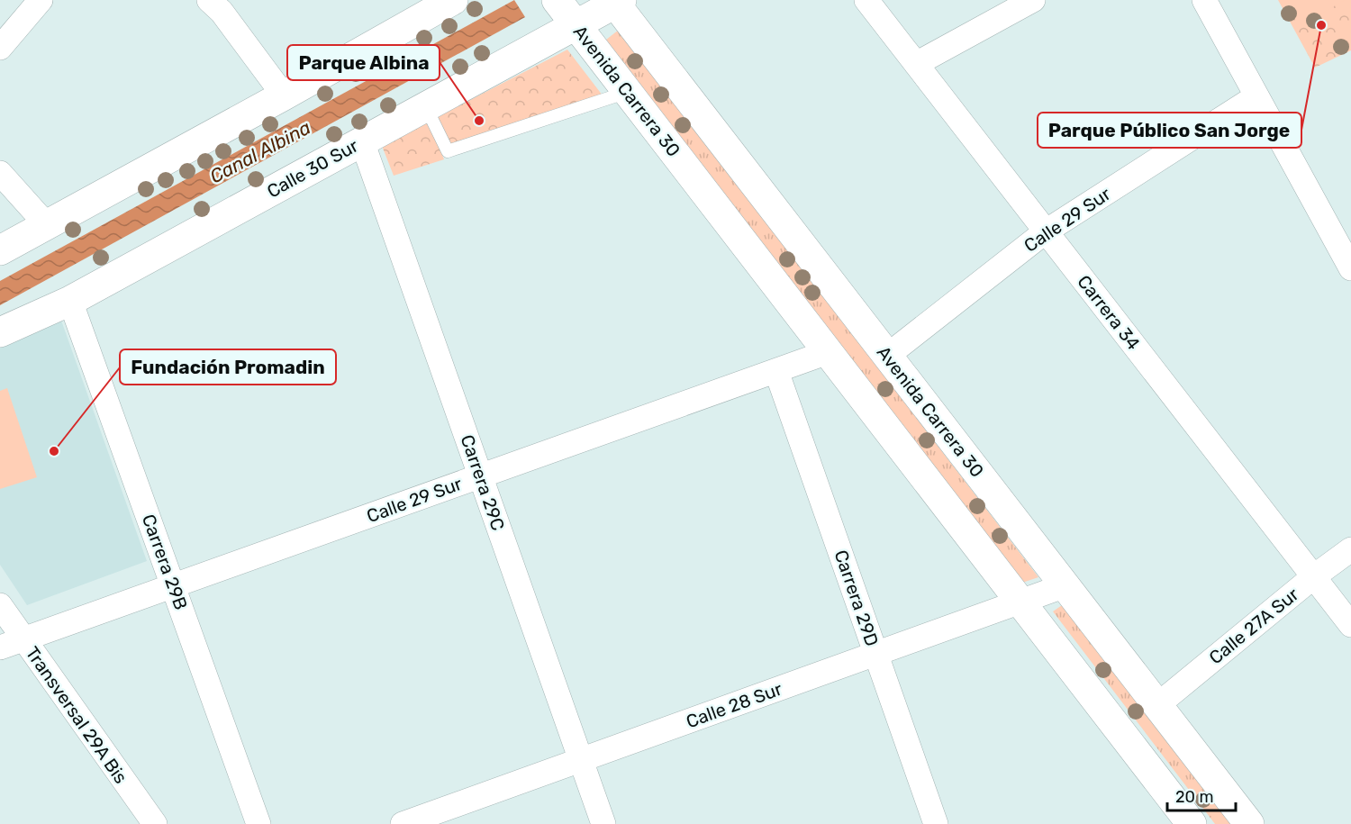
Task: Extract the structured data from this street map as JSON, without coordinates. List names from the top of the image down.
{
  "streets": {
    "main road": ["Avenida Carrera 30", "Calle 30 Sur"],
    "street": [
      "Calle 29 Sur",
      "Carrera 34",
      "Carrera 29C",
      "Carrera 29B",
      "Carrera 29D",
      "Calle 27A Sur",
      "Calle 28 Sur",
      "Transversal 29A Bis"
    ]
  },
  "crossings": [
    ["Avenida Carrera 30", "Calle 30 Sur"],
    ["Avenida Carrera 30", "Calle 29 Sur"],
    ["Avenida Carrera 30", "Calle 27A Sur"],
    ["Avenida Carrera 30", "Calle 28 Sur"],
    ["Calle 30 Sur", "Carrera 29C"],
    ["Calle 30 Sur", "Carrera 29B"],
    ["Calle 29 Sur", "Carrera 34"],
    ["Calle 29 Sur", "Carrera 29C"],
    ["Calle 29 Sur", "Carrera 29B"],
    ["Calle 29 Sur", "Carrera 29D"],
    ["Calle 29 Sur", "Transversal 29A Bis"],
    ["Carrera 34", "Calle 27A Sur"],
    ["Carrera 29C", "Calle 28 Sur"],
    ["Carrera 29D", "Calle 28 Sur"]
  ],
  "water": ["Canal Albina"],
  "places": ["Parque Público San Jorge", "Parque Albina", "Fundación Promadin"],
  "scale_bar": "20 m"
}
